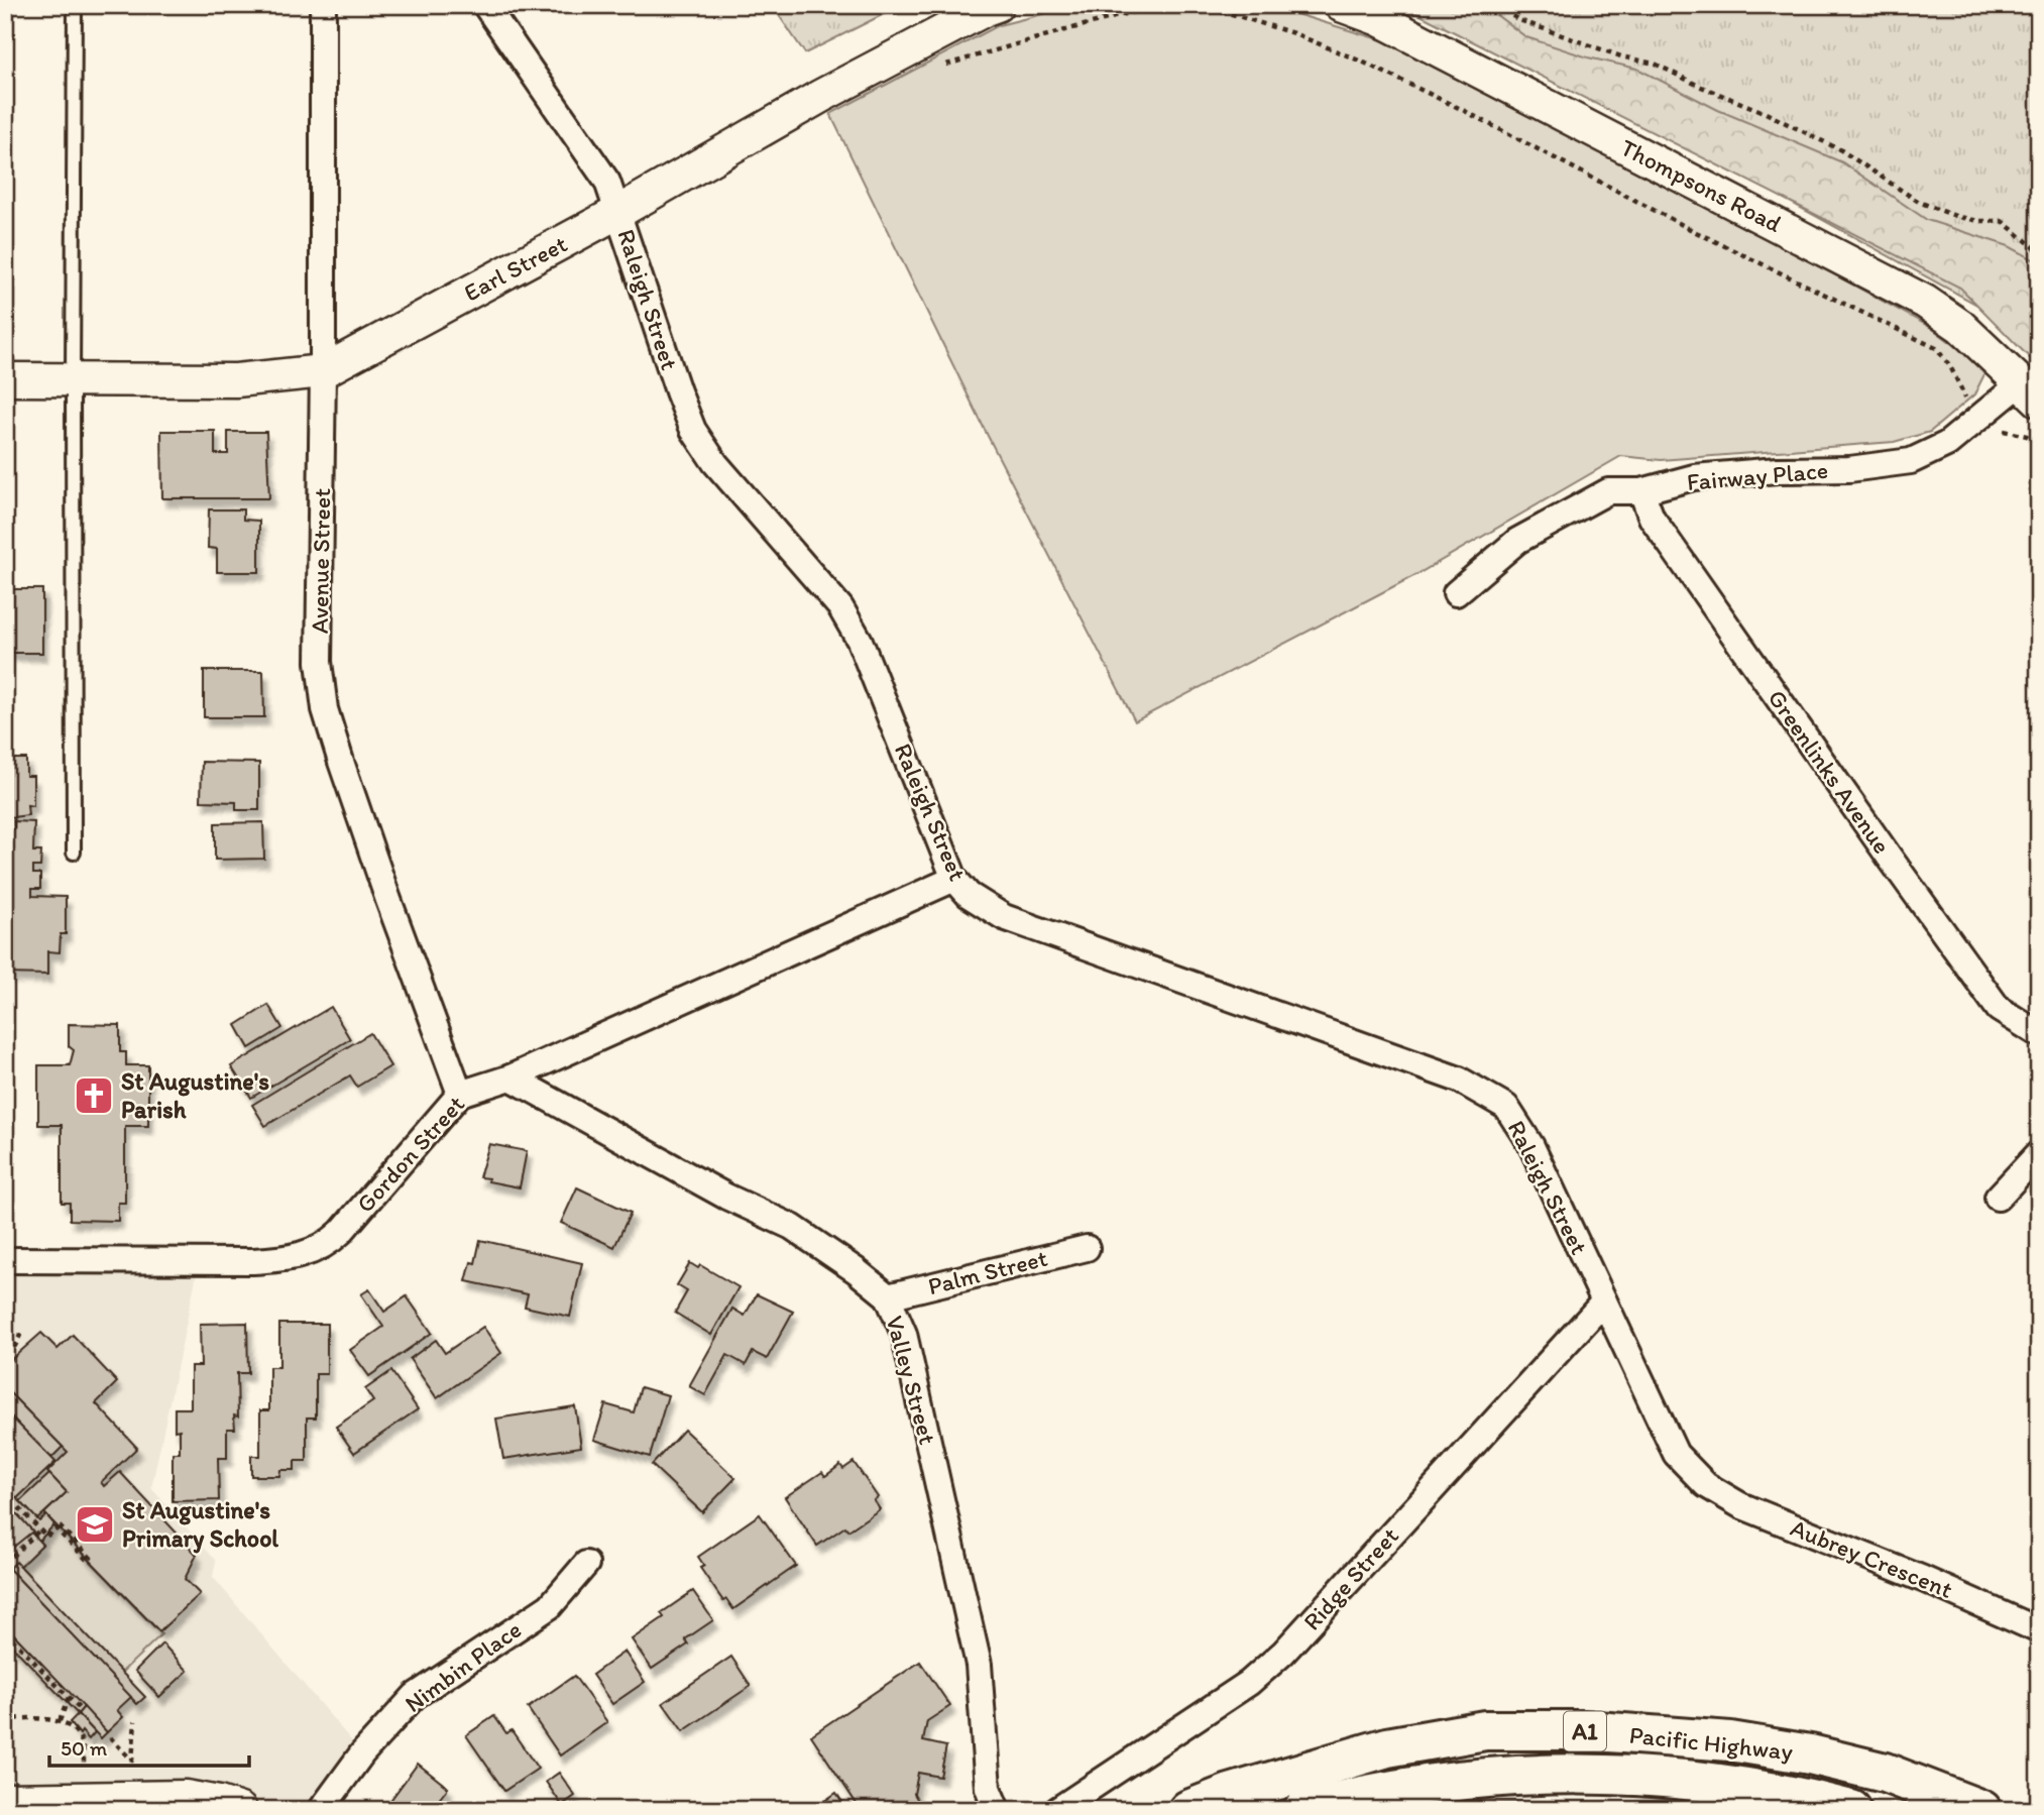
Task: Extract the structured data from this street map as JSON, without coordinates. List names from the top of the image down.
{
  "streets": {
    "highway": ["A1", "Pacific Highway"],
    "street": [
      "Thompsons Road",
      "Earl Street",
      "Raleigh Street",
      "Fairway Place",
      "Avenue Street",
      "Greenlinks Avenue",
      "Gordon Street",
      "Palm Street",
      "Valley Street",
      "Aubrey Crescent",
      "Ridge Street",
      "Nimbin Place"
    ]
  },
  "crossings": [
    ["Thompsons Road", "Fairway Place"],
    ["Earl Street", "Raleigh Street"],
    ["Earl Street", "Avenue Street"],
    ["Raleigh Street", "Gordon Street"],
    ["Raleigh Street", "Aubrey Crescent"],
    ["Raleigh Street", "Ridge Street"],
    ["Fairway Place", "Greenlinks Avenue"],
    ["Avenue Street", "Gordon Street"],
    ["Gordon Street", "Valley Street"],
    ["Palm Street", "Valley Street"]
  ],
  "places": {
    "church": ["St Augustine's Parish"],
    "school or university": ["St Augustine's Primary School"]
  },
  "scale_bar": "50 m"
}
